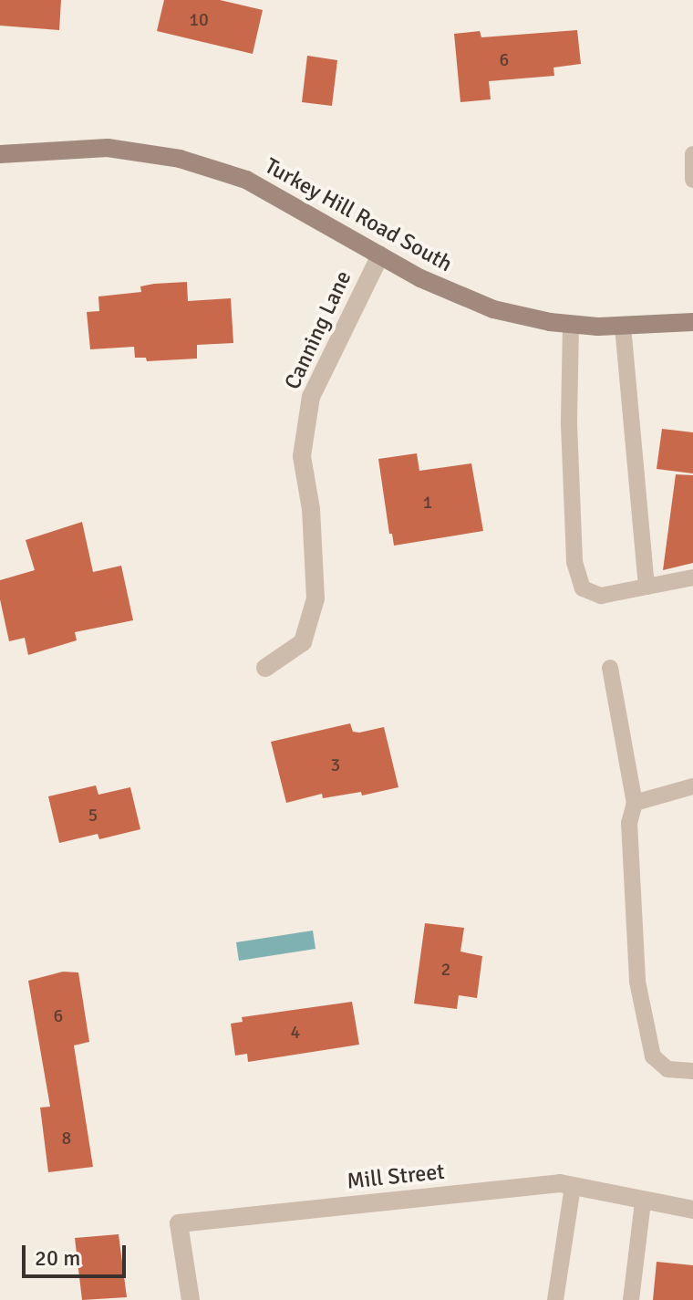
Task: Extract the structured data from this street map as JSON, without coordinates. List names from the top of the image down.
{
  "streets": {
    "street": ["Turkey Hill Road South", "Canning Lane", "Mill Street"]
  },
  "crossings": [
    ["Turkey Hill Road South", "Canning Lane"]
  ],
  "house_numbers": [
    "10",
    "6",
    "1",
    "3",
    "5",
    "2",
    "6",
    "4",
    "8"
  ],
  "scale_bar": "20 m"
}
